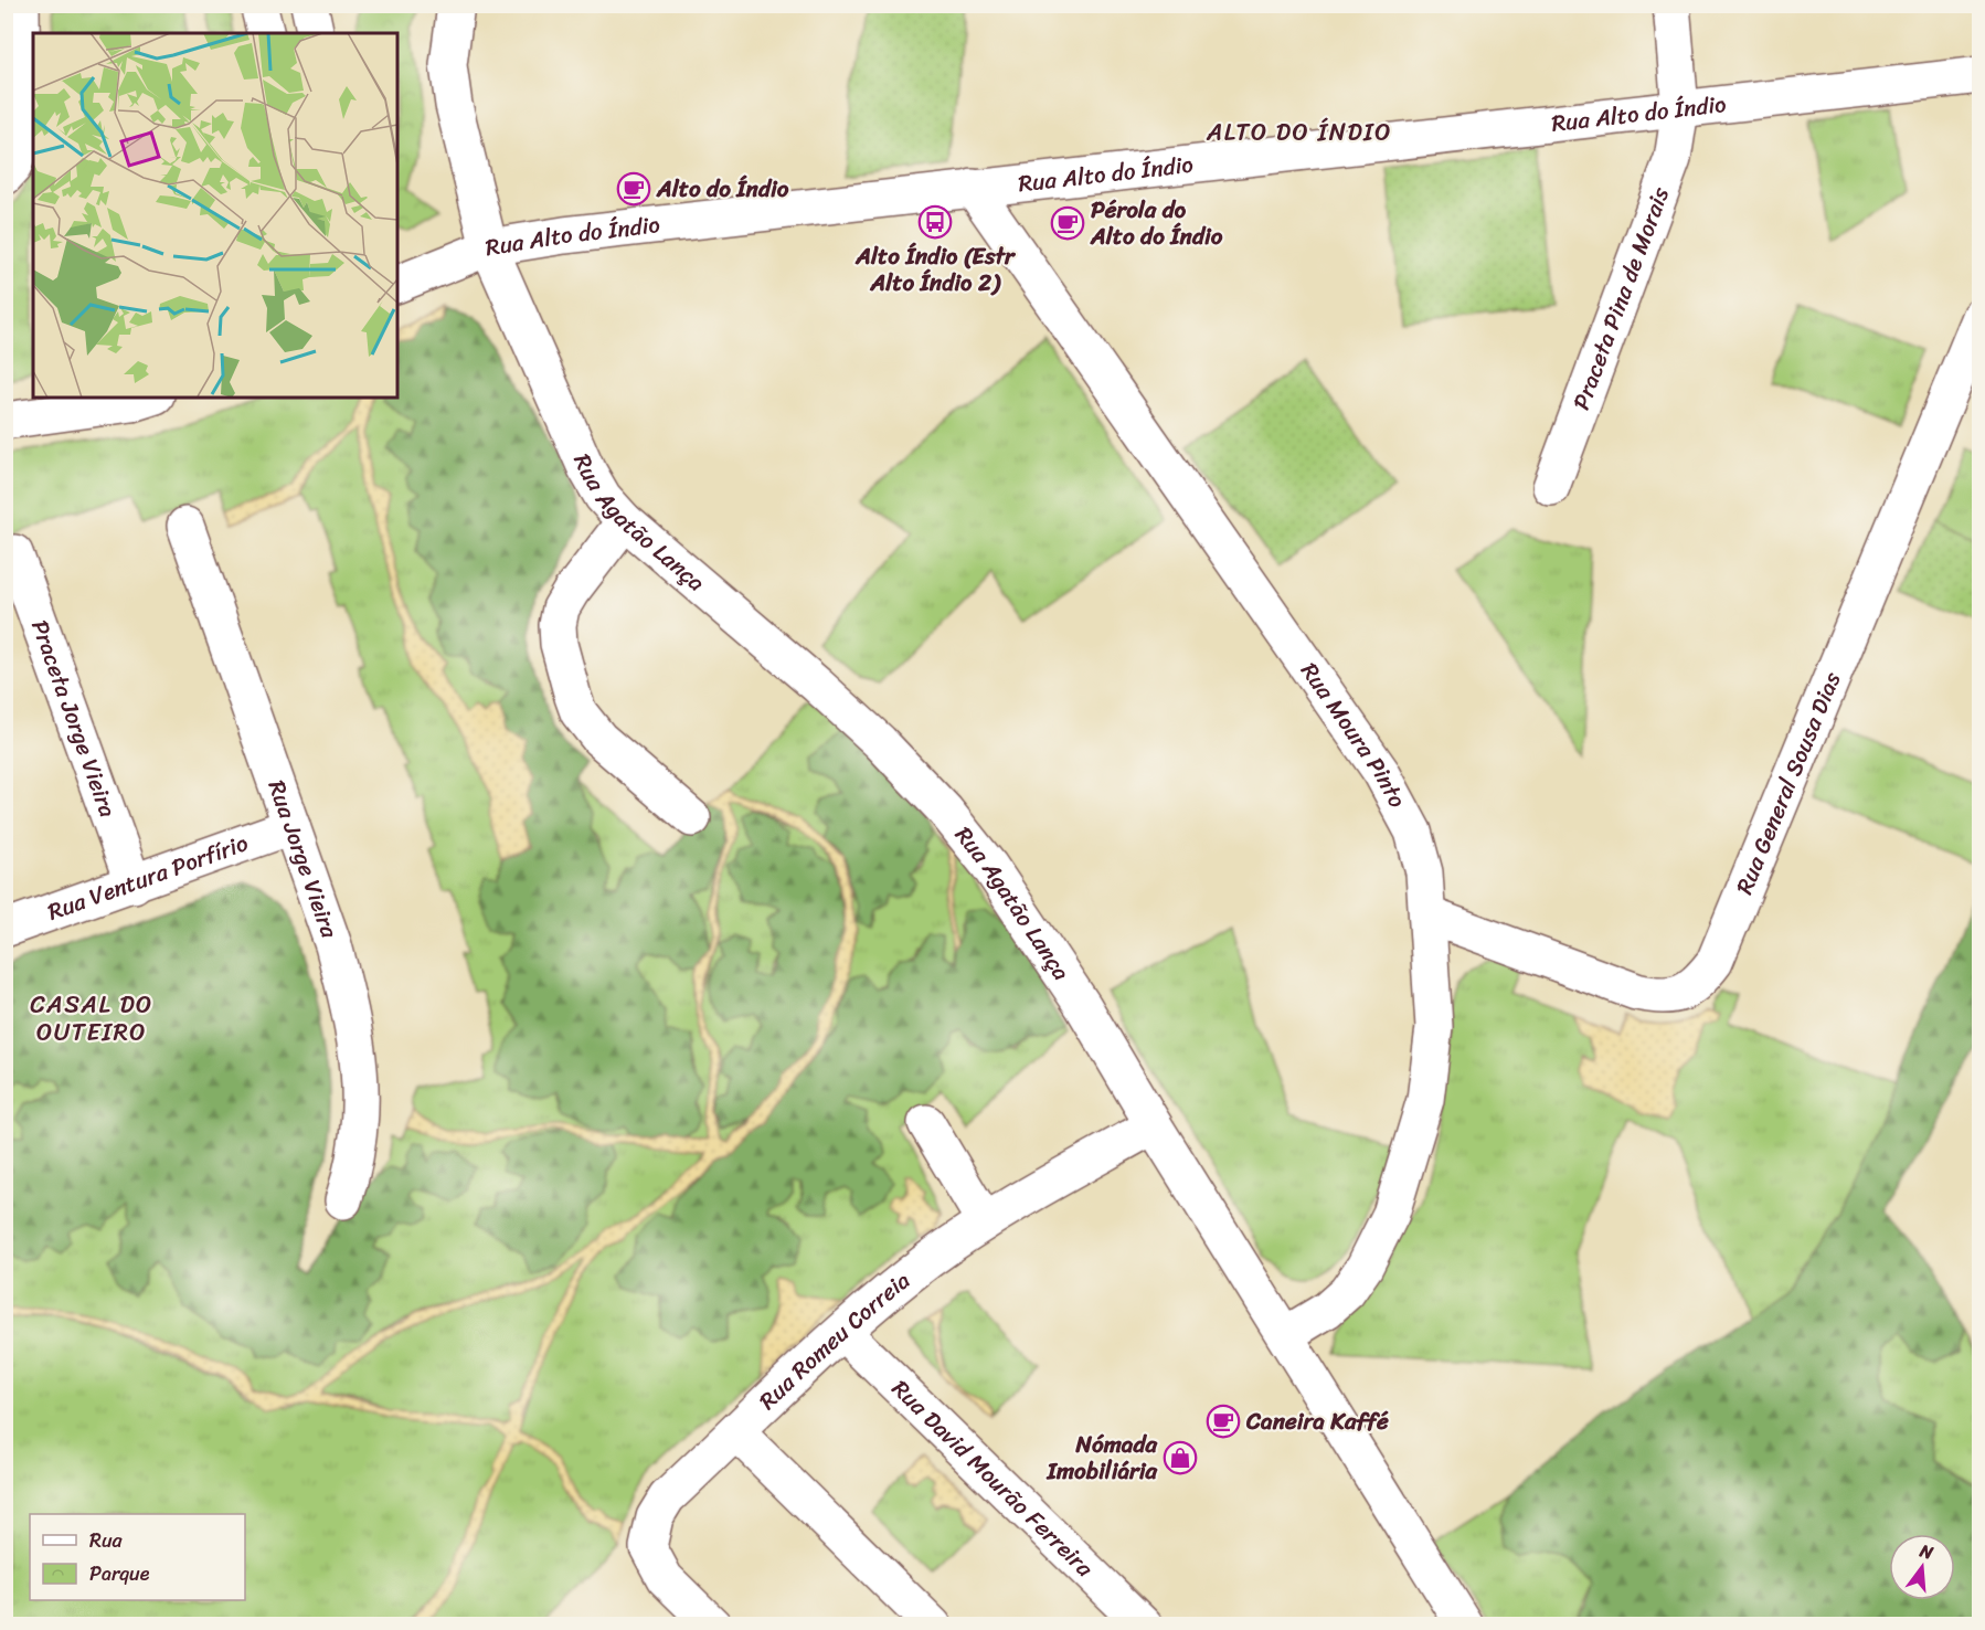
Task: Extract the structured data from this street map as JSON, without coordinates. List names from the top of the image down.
{
  "streets": {
    "street": [
      "Rua Alto do Índio",
      "Praceta Pina de Morais",
      "Rua Agatão Lança",
      "Praceta Jorge Vieira",
      "Rua Moura Pinto",
      "Rua General Sousa Dias",
      "Rua Jorge Vieira",
      "Rua Ventura Porfírio",
      "Rua Romeu Correia",
      "Rua David Mourão Ferreira"
    ]
  },
  "crossings": [
    ["Rua Alto do Índio", "Praceta Pina de Morais"],
    ["Rua Alto do Índio", "Rua Agatão Lança"],
    ["Rua Alto do Índio", "Rua Moura Pinto"],
    ["Rua Agatão Lança", "Rua Moura Pinto"],
    ["Rua Agatão Lança", "Rua Romeu Correia"],
    ["Praceta Jorge Vieira", "Rua Ventura Porfírio"],
    ["Rua Moura Pinto", "Rua General Sousa Dias"],
    ["Rua Jorge Vieira", "Rua Ventura Porfírio"],
    ["Rua Romeu Correia", "Rua David Mourão Ferreira"]
  ],
  "districts": ["ALTO DO ÍNDIO", "CASAL DO OUTEIRO"],
  "places": {
    "cafe": ["Alto do Índio", "Pérola do Alto do Índio", "Caneira Kaffé"],
    "bus stop": ["Alto Índio (Estr Alto Índio 2)"],
    "shop": ["Nómada Imobiliária"]
  },
  "legend": ["Rua", "Parque"],
  "north": "top"
}
